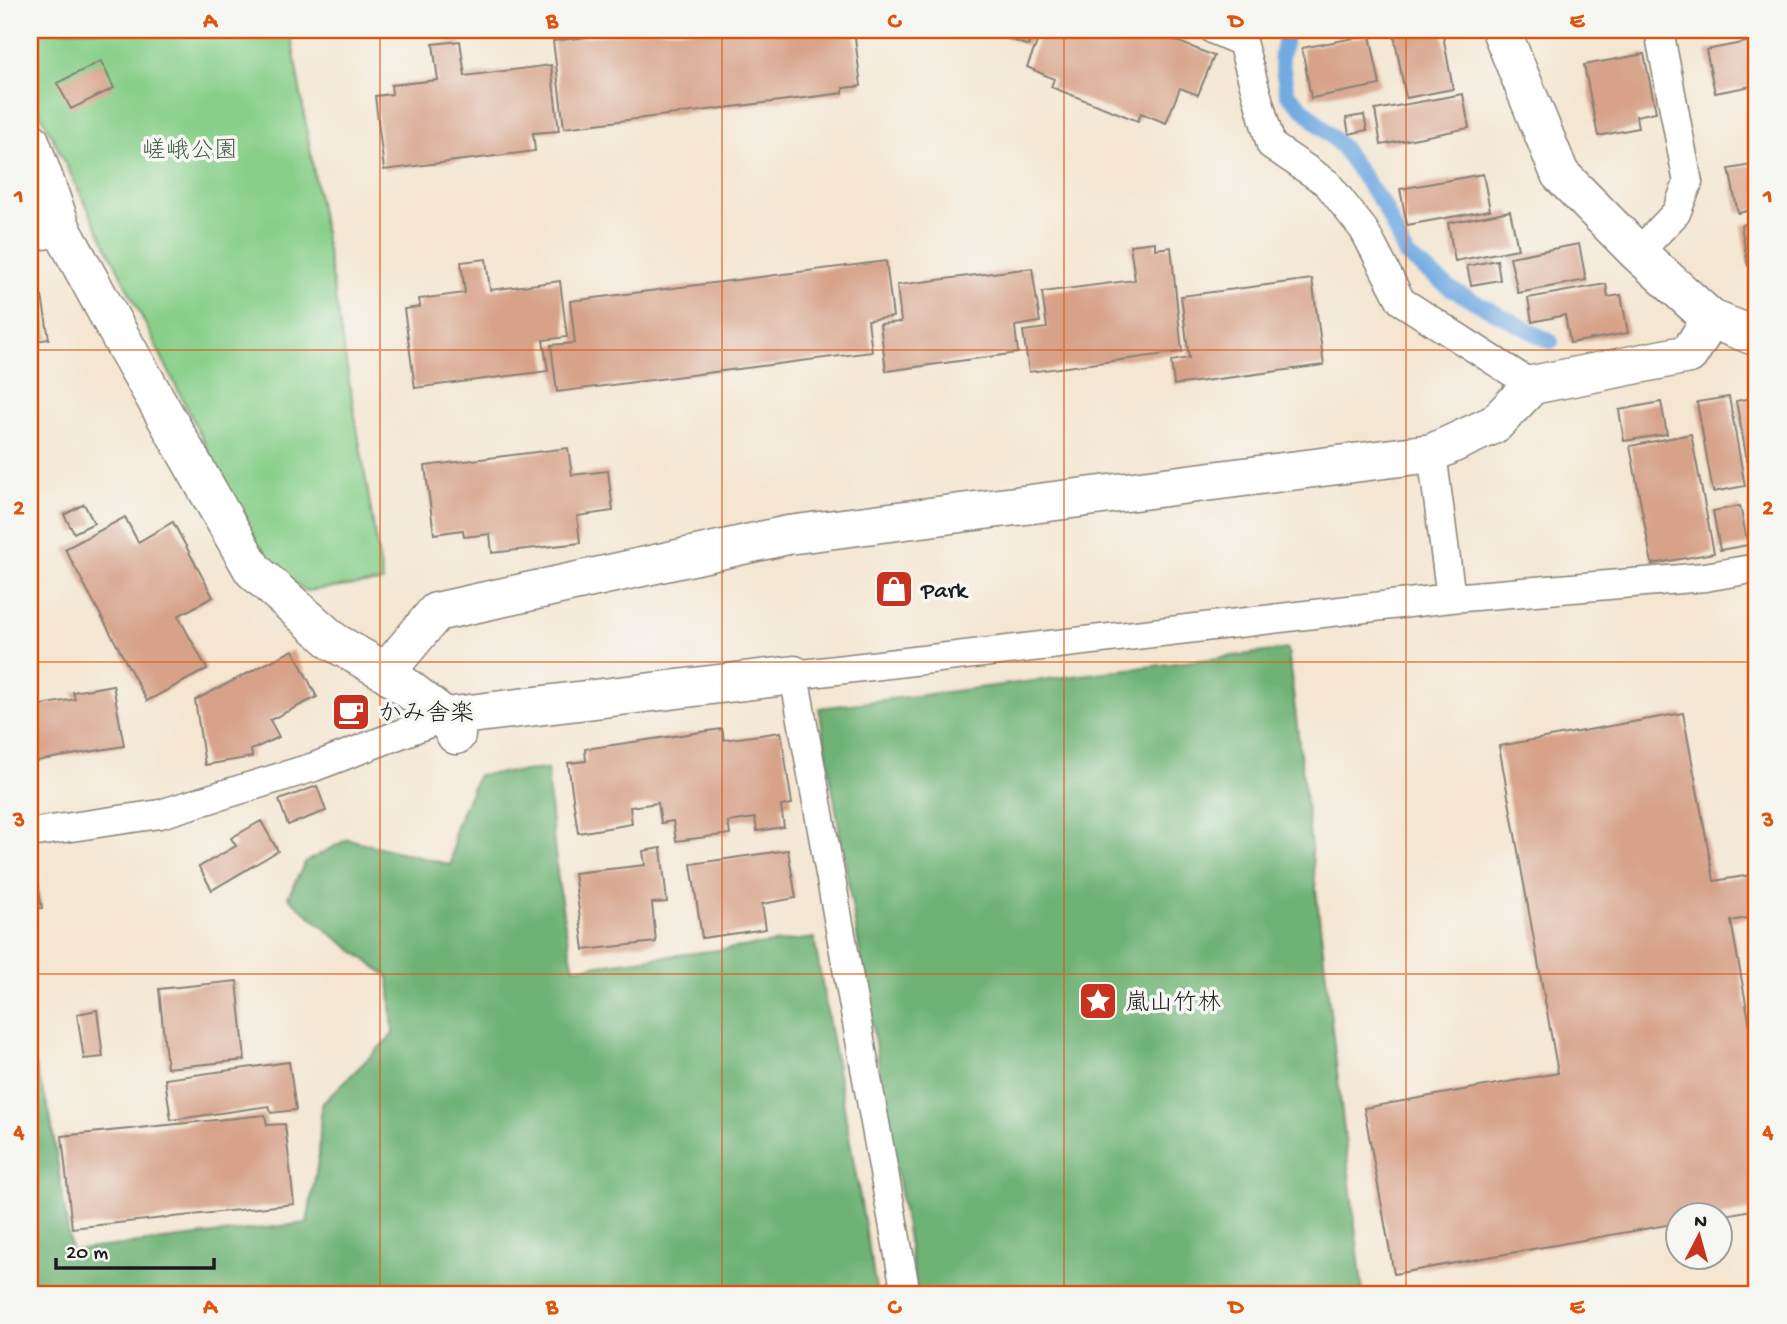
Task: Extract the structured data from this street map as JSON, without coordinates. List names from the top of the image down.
{
  "parks": ["嵯峨公園"],
  "places": {
    "shop": ["Park"],
    "cafe": ["かみ舎楽"],
    "place": ["嵐山竹林"]
  },
  "scale_bar": "20 m",
  "north": "top",
  "grid": {
    "columns": [
      "A",
      "B",
      "C",
      "D",
      "E"
    ],
    "rows": [
      "1",
      "2",
      "3",
      "4"
    ]
  }
}
